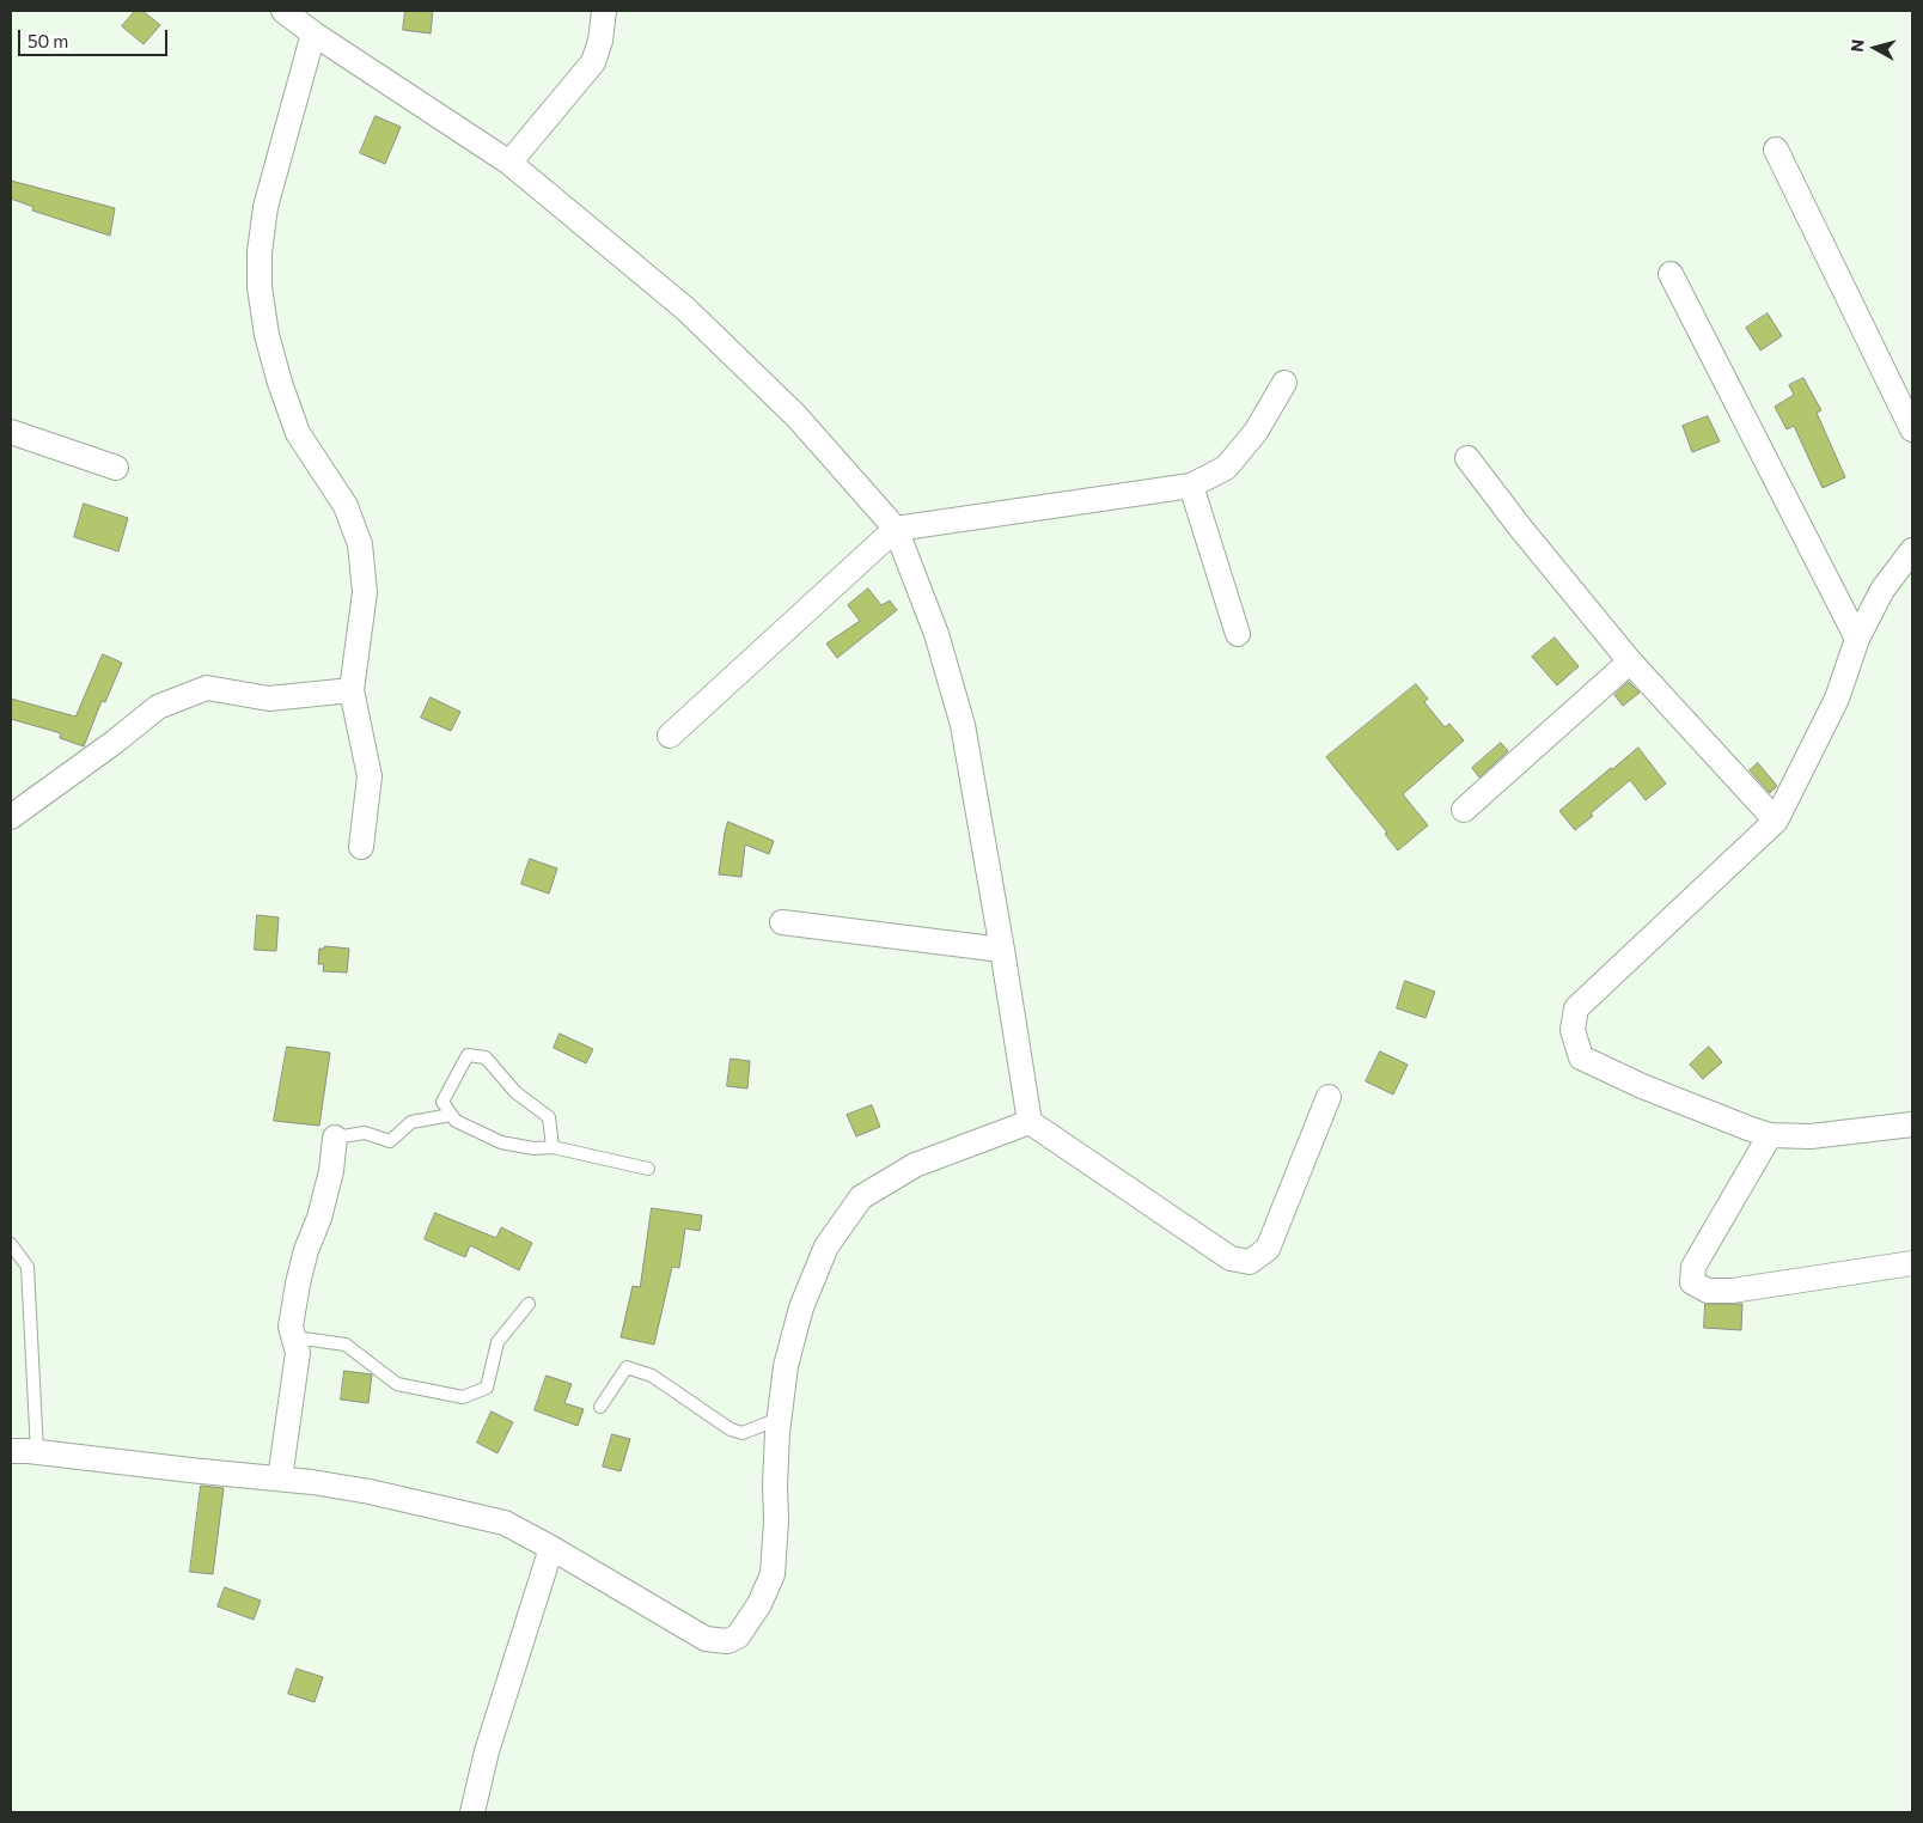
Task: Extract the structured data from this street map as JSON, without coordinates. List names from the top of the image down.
{
  "scale_bar": "50 m",
  "north": "left"
}
